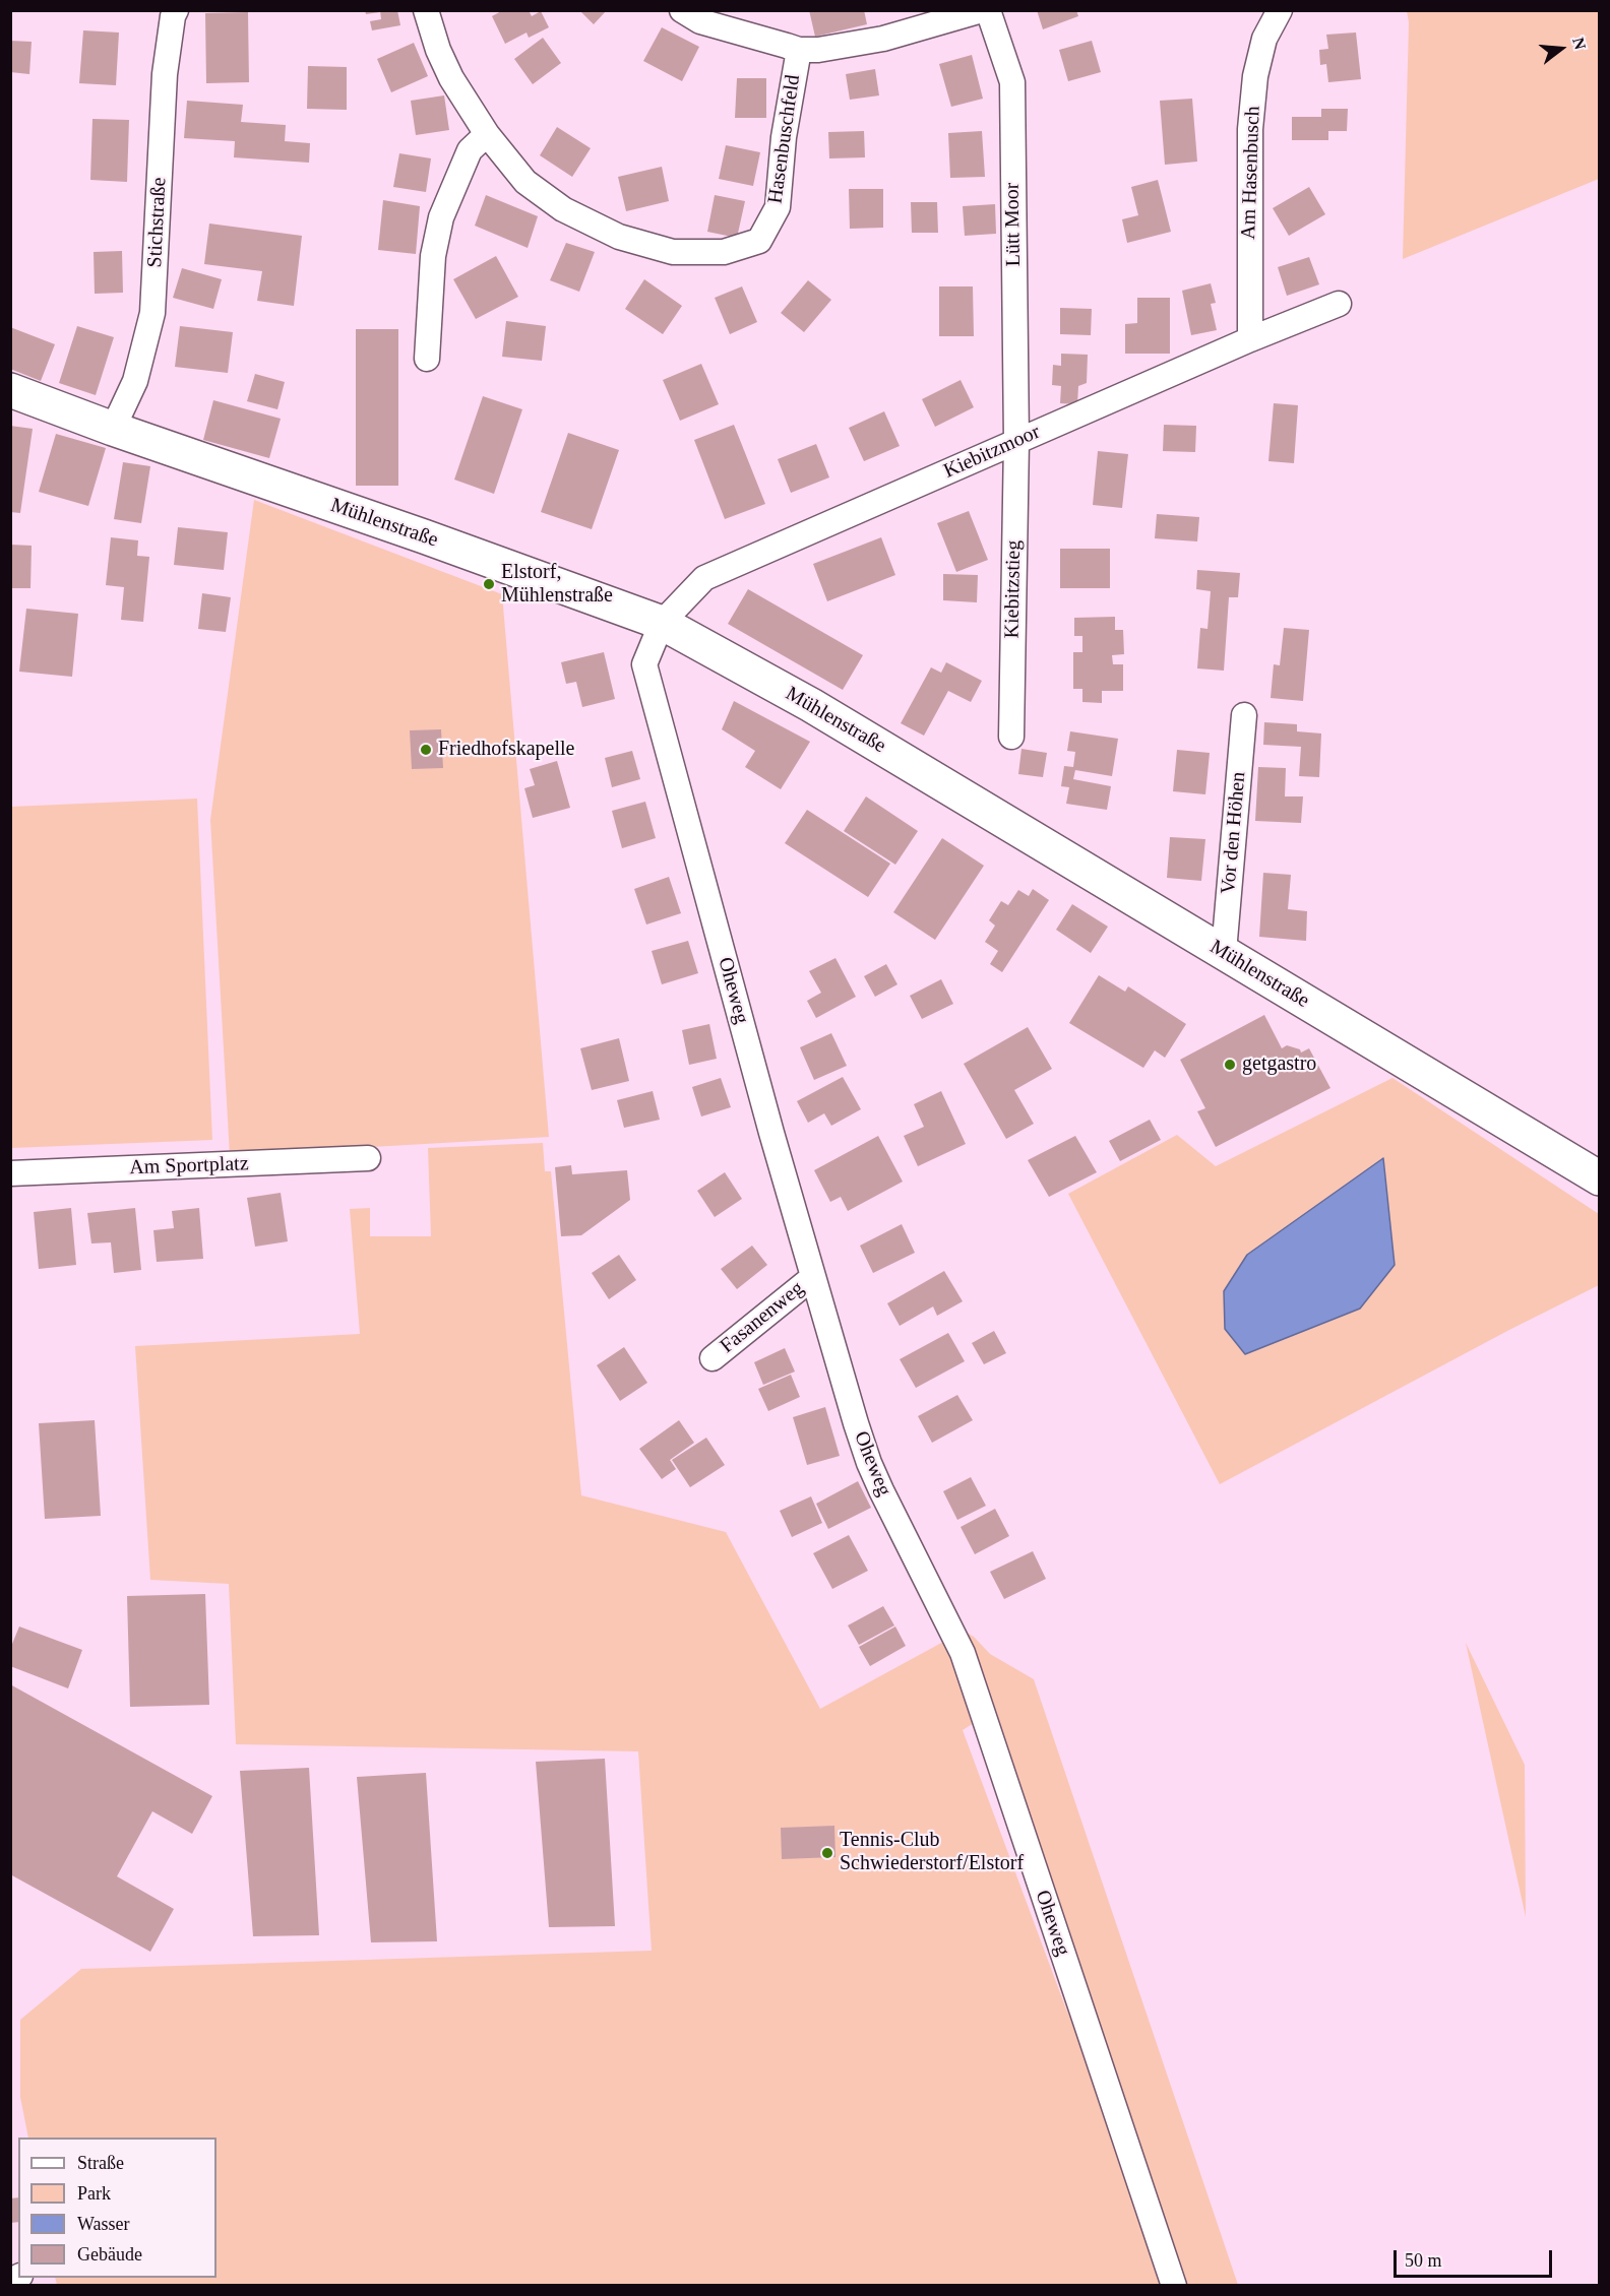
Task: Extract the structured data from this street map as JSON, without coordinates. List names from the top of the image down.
{
  "streets": {
    "main road": ["Mühlenstraße"],
    "street": [
      "Hasenbuschfeld",
      "Am Hasenbusch",
      "Stichstraße",
      "Lütt Moor",
      "Kiebitzmoor",
      "Kiebitzstieg",
      "Vor den Höhen",
      "Oheweg",
      "Am Sportplatz",
      "Fasanenweg"
    ]
  },
  "crossings": [
    ["Am Hasenbusch", "Kiebitzmoor"],
    ["Stichstraße", "Mühlenstraße"],
    ["Lütt Moor", "Kiebitzmoor"],
    ["Lütt Moor", "Kiebitzstieg"],
    ["Kiebitzmoor", "Mühlenstraße"],
    ["Kiebitzmoor", "Kiebitzstieg"],
    ["Kiebitzmoor", "Oheweg"],
    ["Mühlenstraße", "Vor den Höhen"],
    ["Mühlenstraße", "Oheweg"],
    ["Oheweg", "Fasanenweg"]
  ],
  "places": [
    "Elstorf, Mühlenstraße",
    "Friedhofskapelle",
    "getgastro",
    "Tennis-Club Schwiederstorf/Elstorf"
  ],
  "legend": [
    "Straße",
    "Park",
    "Wasser",
    "Gebäude"
  ],
  "scale_bar": "50 m",
  "north": "right"
}
